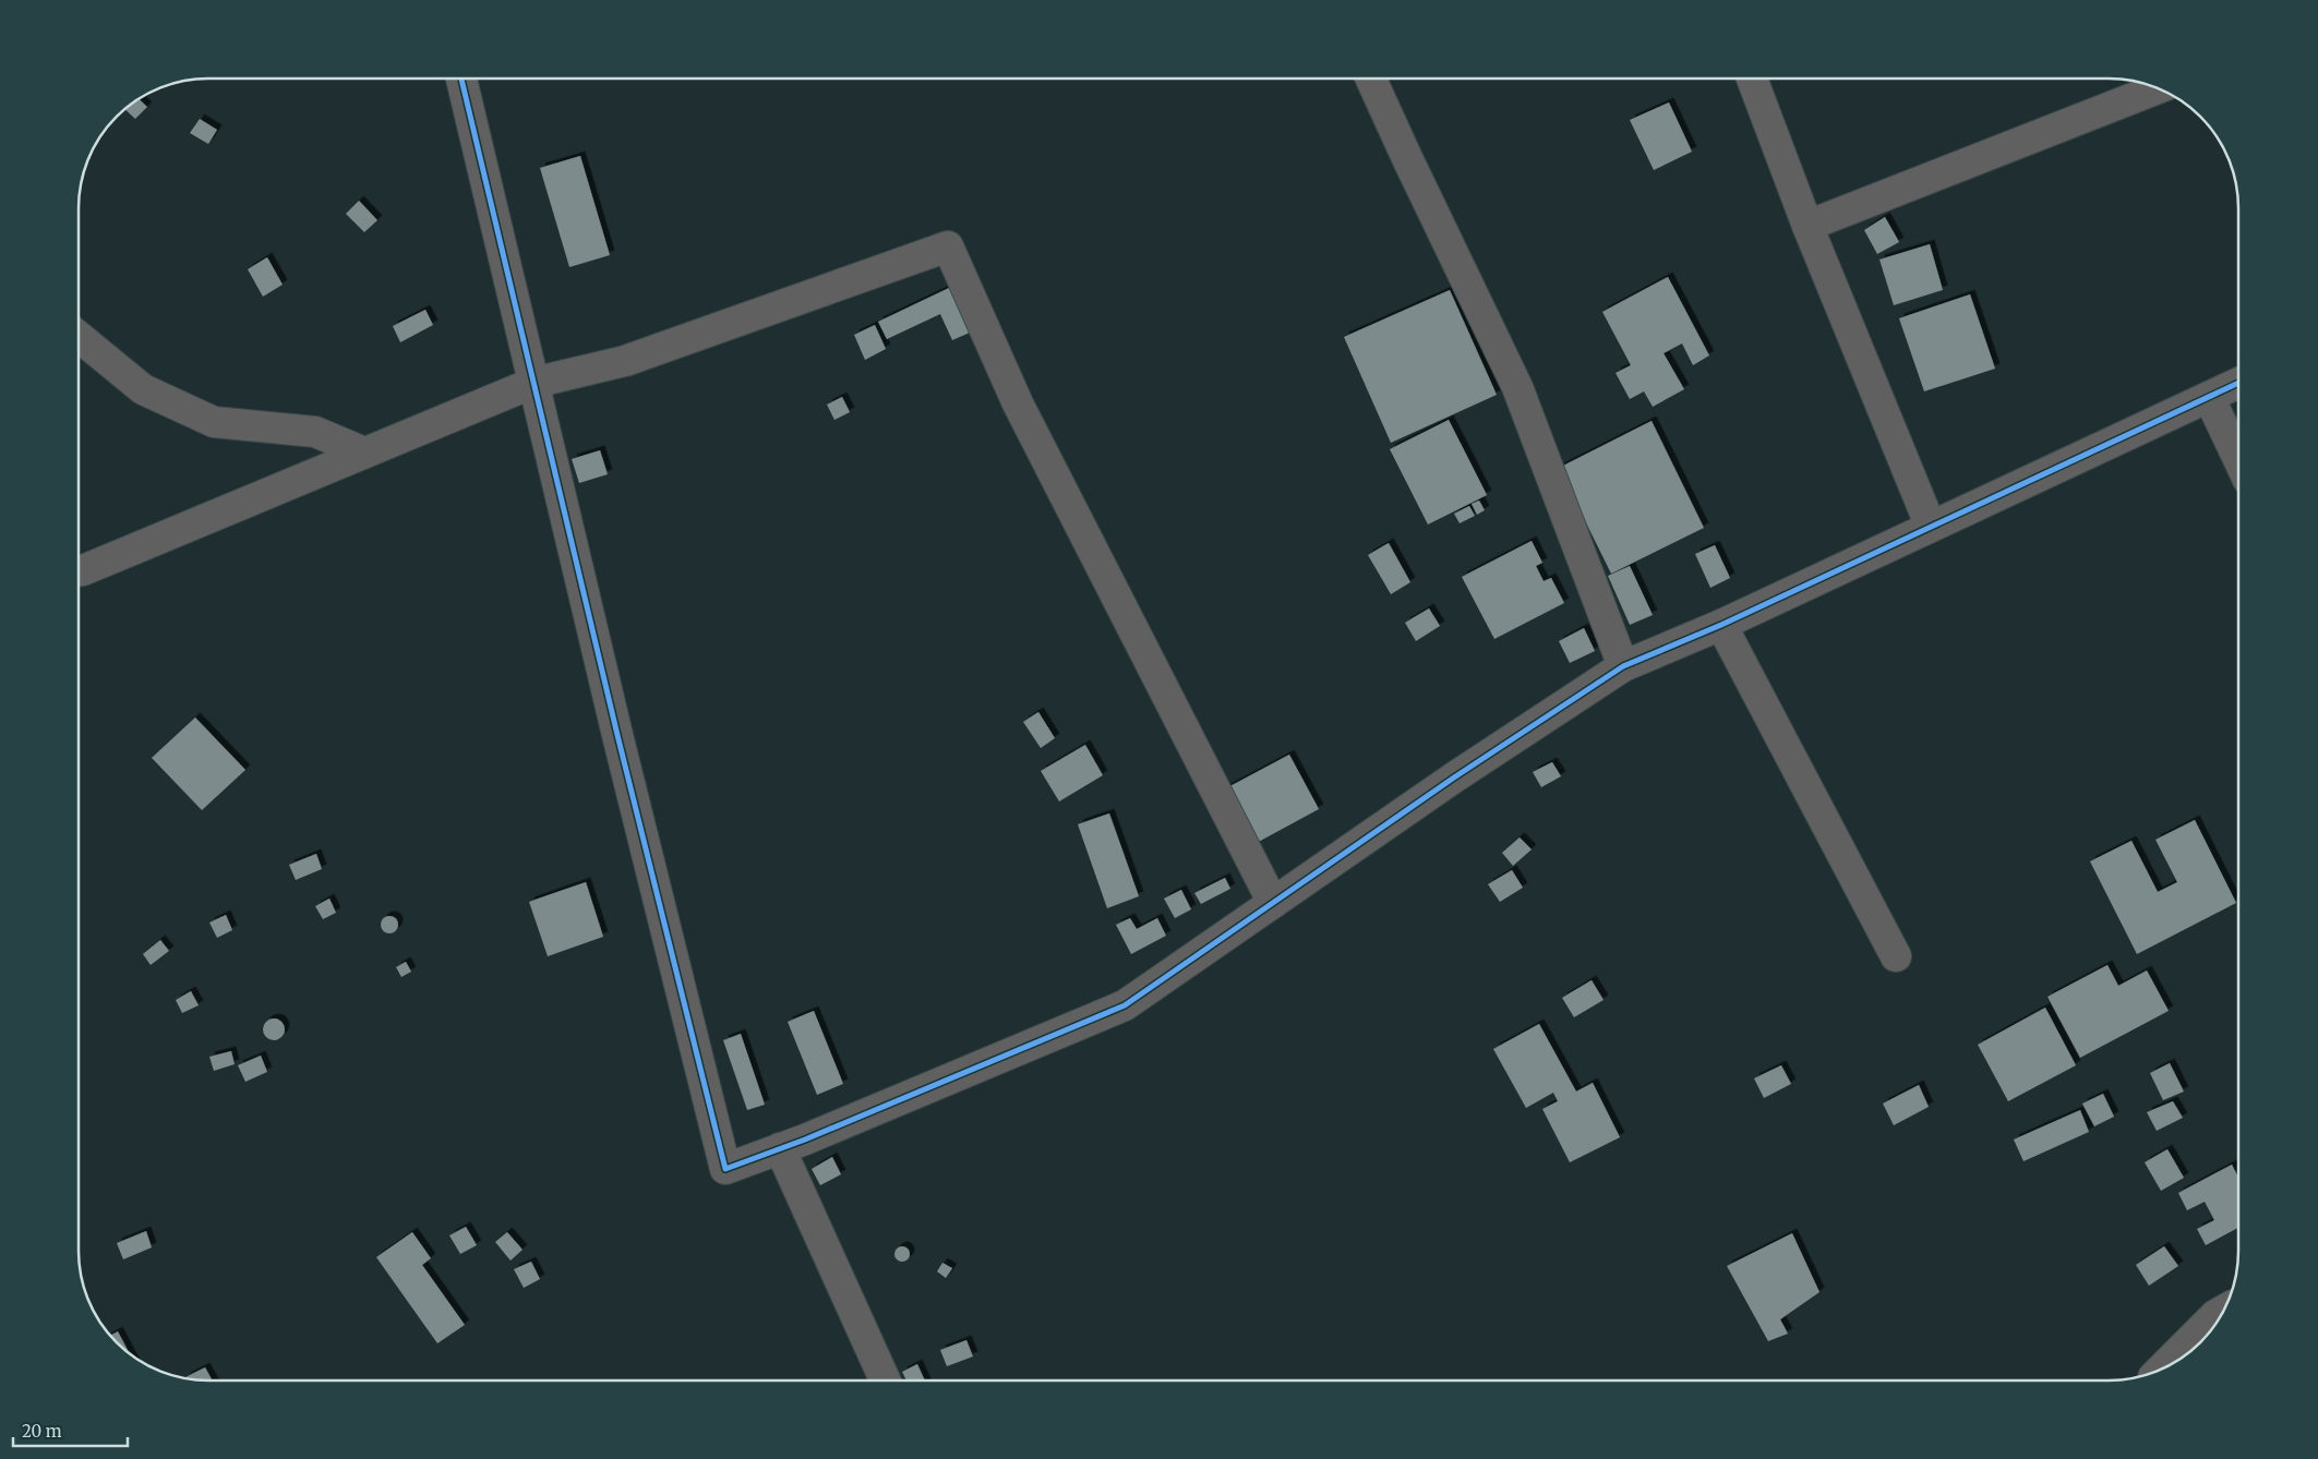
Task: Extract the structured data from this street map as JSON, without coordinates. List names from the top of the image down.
{
  "scale_bar": "20 m"
}
